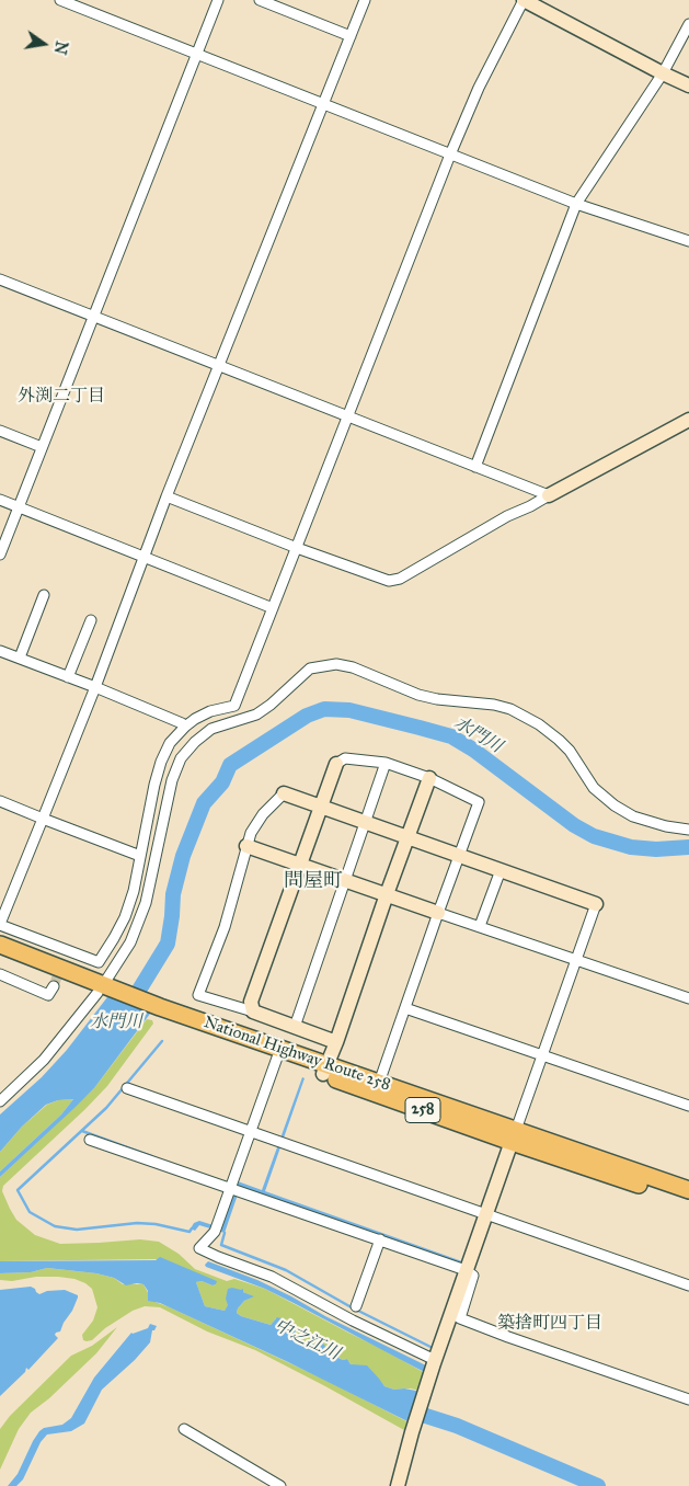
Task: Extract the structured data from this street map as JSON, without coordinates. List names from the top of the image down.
{
  "streets": {
    "highway": ["National Highway Route 258", "258"]
  },
  "districts": ["外渕二丁目", "問屋町", "築捨町四丁目"],
  "water": ["水門川", "中之江川"],
  "north": "right"
}
